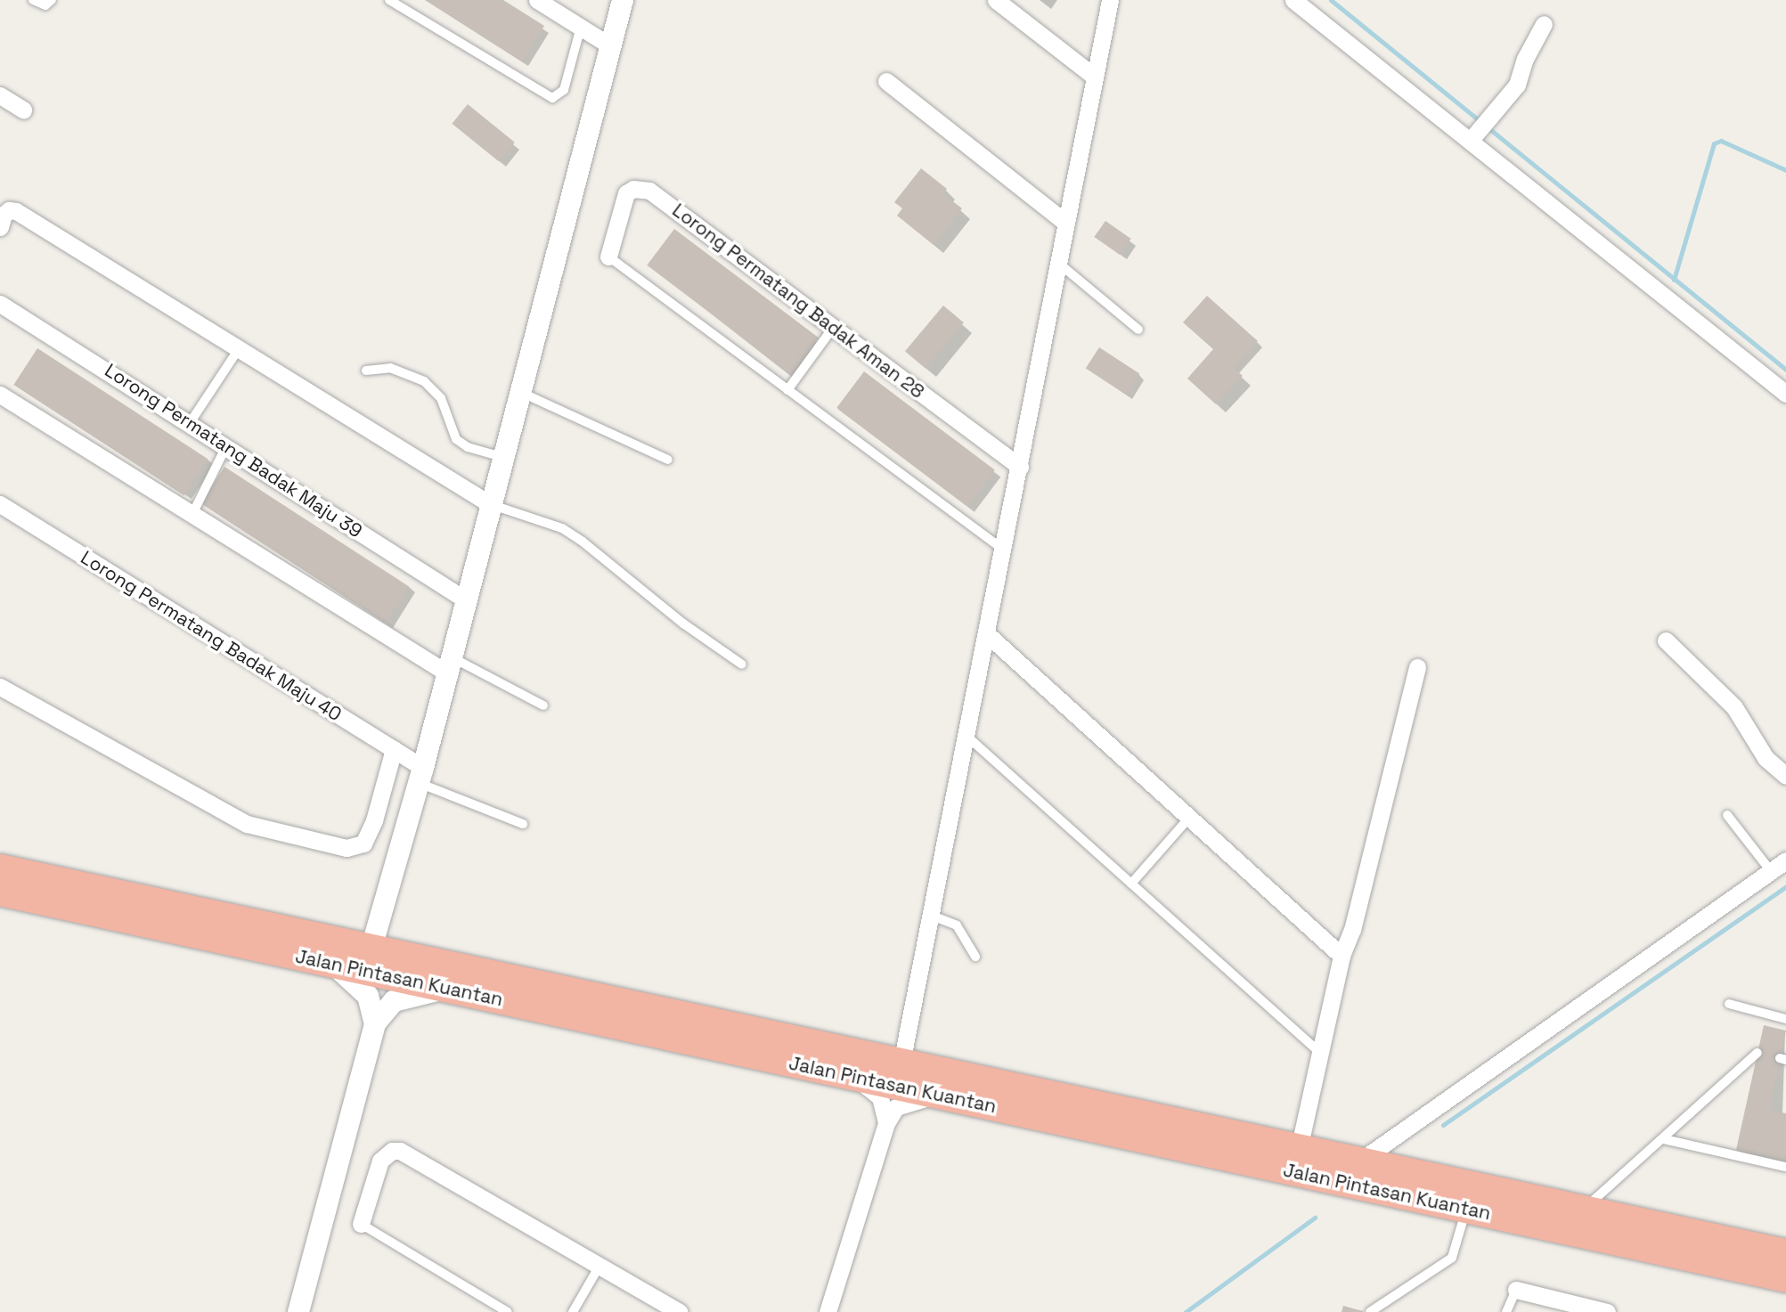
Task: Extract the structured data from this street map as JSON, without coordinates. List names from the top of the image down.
{
  "streets": {
    "highway": ["Jalan Pintasan Kuantan"],
    "street": ["Lorong Permatang Badak Aman 28", "Lorong Permatang Badak Maju 39", "Lorong Permatang Badak Maju 40"]
  }
}
